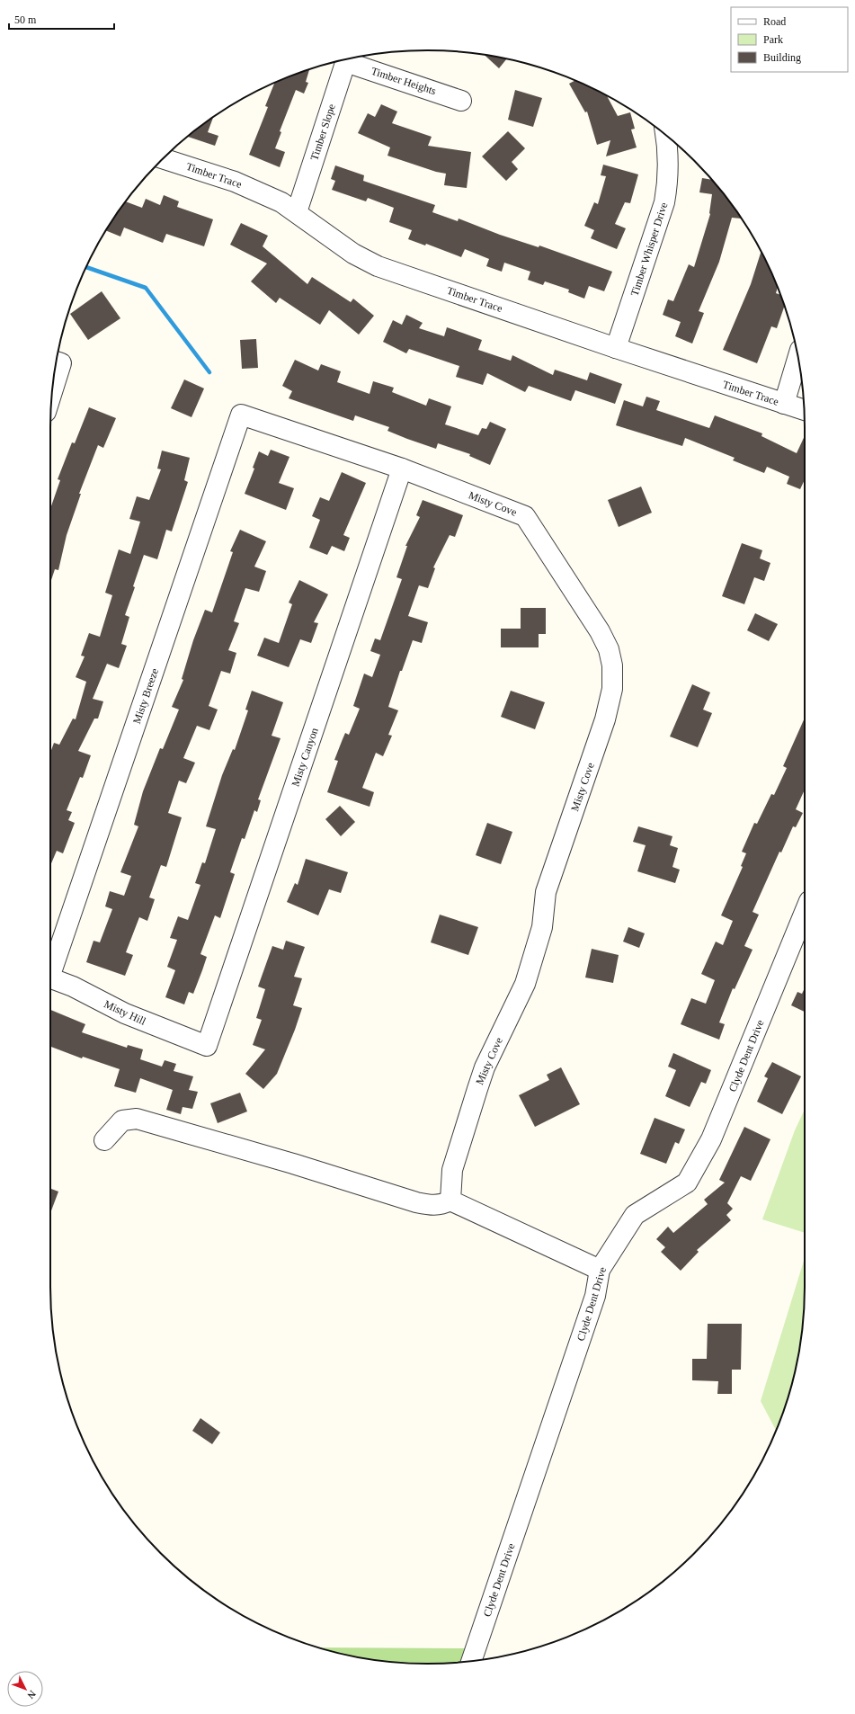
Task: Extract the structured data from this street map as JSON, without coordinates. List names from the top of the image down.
{
  "streets": {
    "street": [
      "Timber Heights",
      "Timber Slope",
      "Timber Trace",
      "Timber Whisper Drive",
      "Misty Cove",
      "Misty Breeze",
      "Misty Canyon",
      "Misty Hill",
      "Clyde Dent Drive"
    ]
  },
  "crossings": [
    ["Timber Slope", "Timber Trace"],
    ["Timber Trace", "Timber Whisper Drive"],
    ["Misty Cove", "Misty Breeze"],
    ["Misty Cove", "Misty Canyon"],
    ["Misty Canyon", "Misty Hill"]
  ],
  "legend": ["Road", "Park", "Building"],
  "scale_bar": "50 m",
  "north": "bottom right"
}
